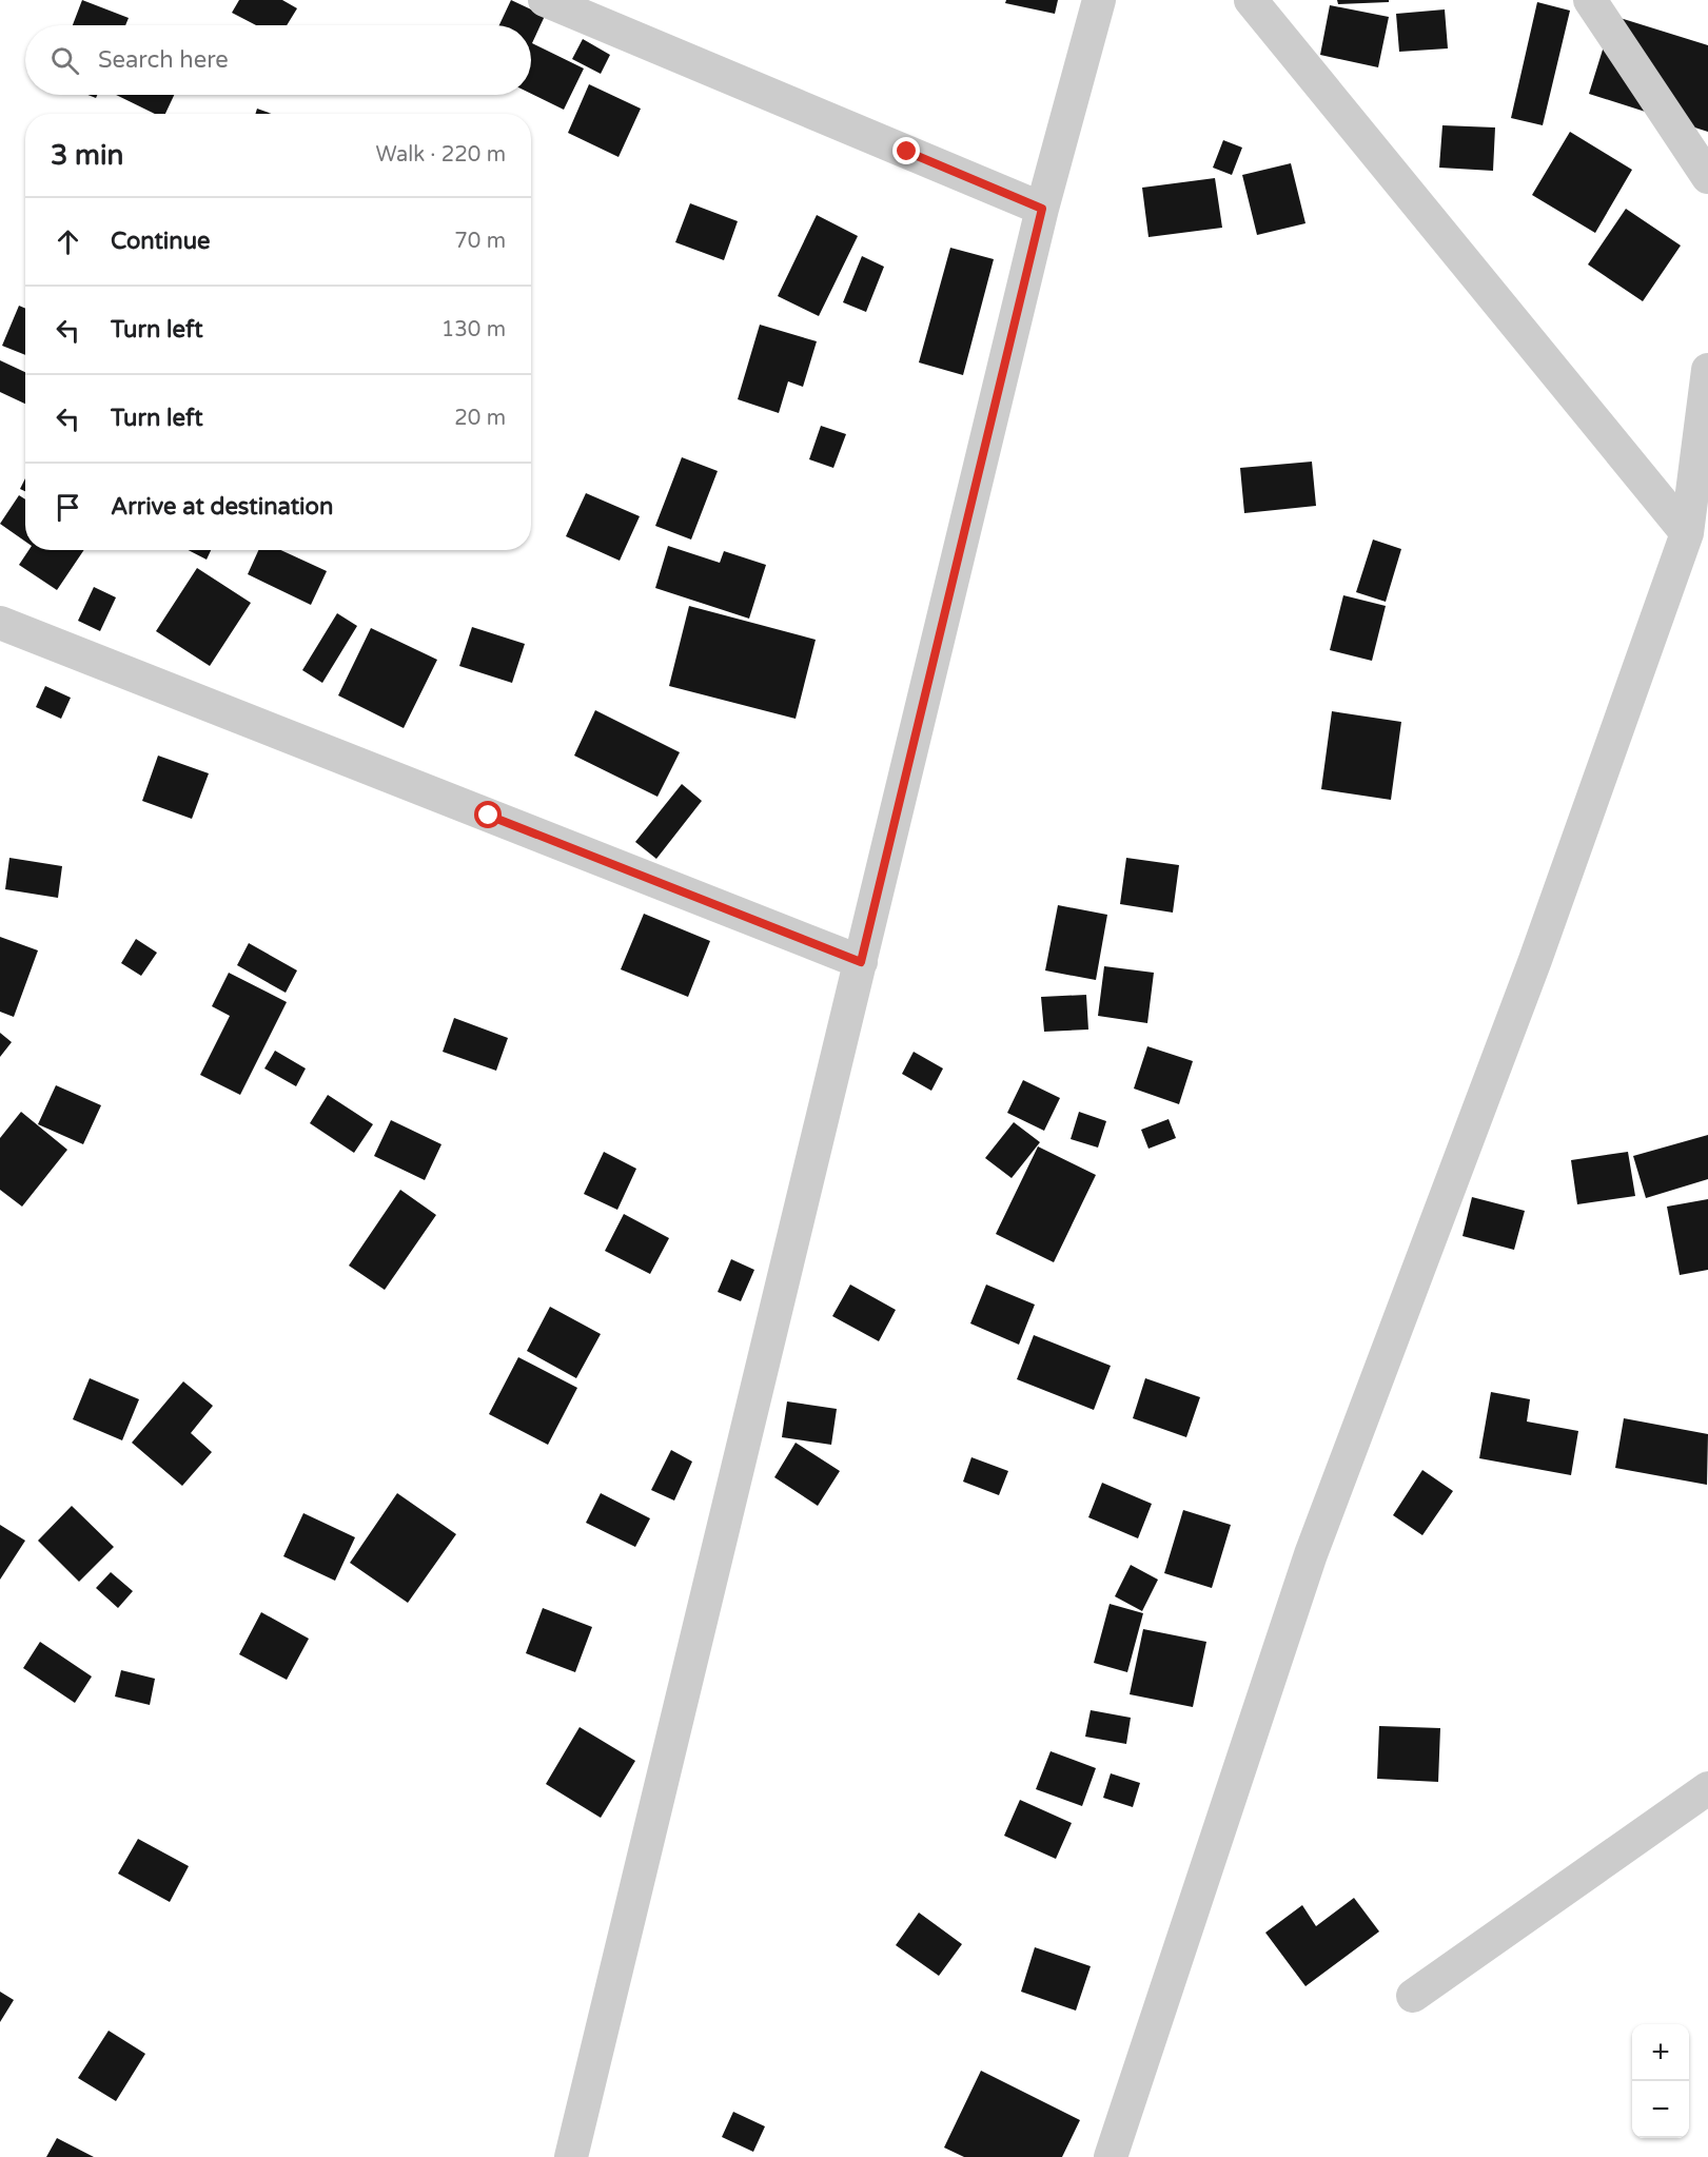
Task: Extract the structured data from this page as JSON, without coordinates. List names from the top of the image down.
{
  "page": {
    "search": "Search here",
    "heading": ["3 min", "Walk · 220 m"],
    "list": [
      ["Continue", "70 m"],
      ["Turn left", "130 m"],
      ["Turn left", "20 m"],
      "Arrive at destination"
    ],
    "map_buttons": ["+", "−"]
  }
}
